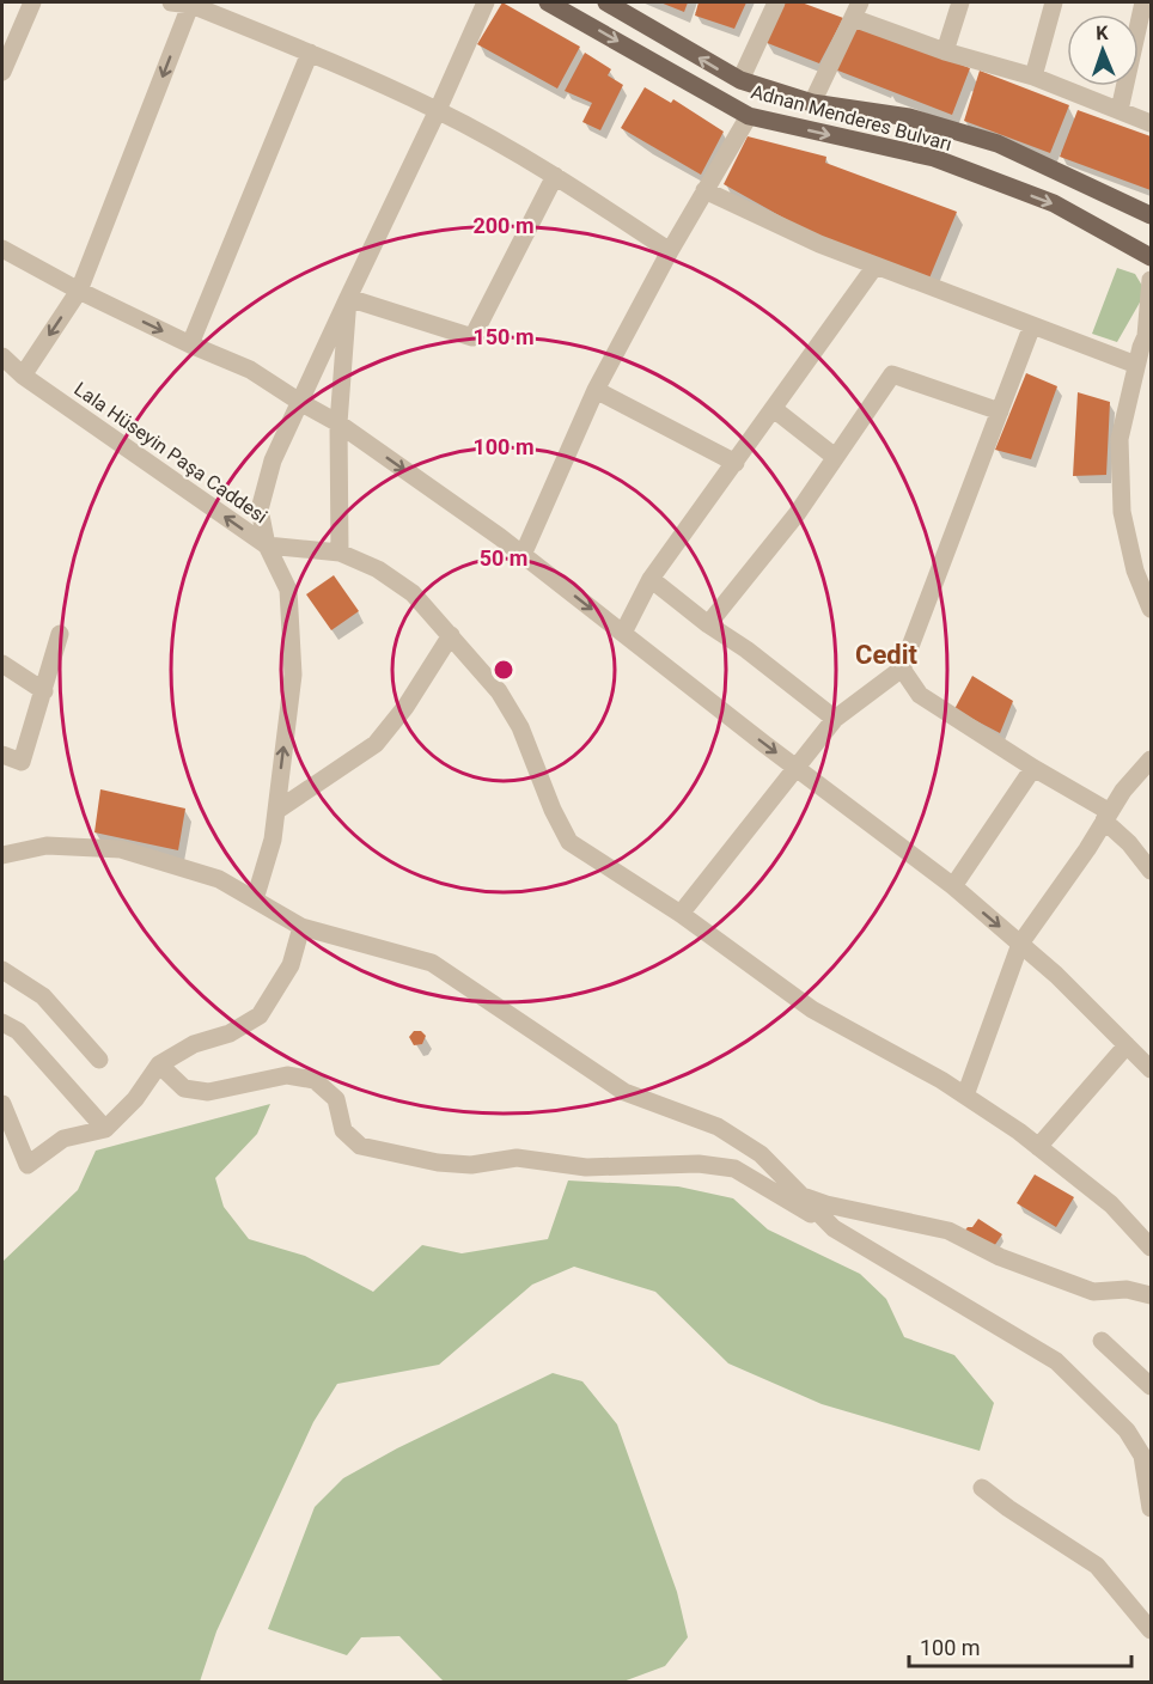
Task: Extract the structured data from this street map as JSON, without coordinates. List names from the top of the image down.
{
  "streets": {
    "main road": ["Adnan Menderes Bulvarı"],
    "street": ["Lala Hüseyin Paşa Caddesi"]
  },
  "one_way": ["Lala Hüseyin Paşa Caddesi"],
  "districts": ["Cedit"],
  "scale_bar": "100 m",
  "north": "top",
  "rings": [
    "200 m",
    "150 m",
    "100 m",
    "50 m"
  ]
}
